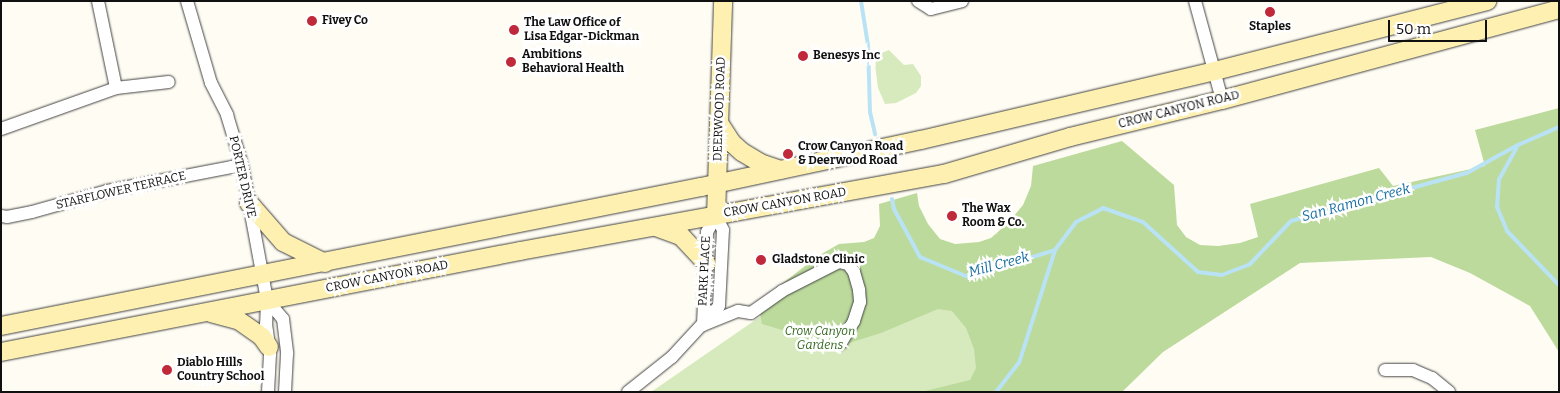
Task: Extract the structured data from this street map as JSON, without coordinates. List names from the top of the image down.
{
  "streets": {
    "main road": ["DEERWOOD ROAD", "CROW CANYON ROAD"],
    "street": ["PORTER DRIVE", "STARFLOWER TERRACE", "PARK PLACE"]
  },
  "crossings": [
    ["DEERWOOD ROAD", "CROW CANYON ROAD"],
    ["DEERWOOD ROAD", "PARK PLACE"],
    ["CROW CANYON ROAD", "PORTER DRIVE"],
    ["CROW CANYON ROAD", "PARK PLACE"],
    ["PORTER DRIVE", "STARFLOWER TERRACE"]
  ],
  "water": ["San Ramon Creek", "Mill Creek"],
  "parks": ["Crow Canyon Gardens"],
  "places": [
    "Staples",
    "Fivey Co",
    "The Law Office of Lisa Edgar-Dickman",
    "Benesys Inc",
    "Ambitions Behavioral Health",
    "Crow Canyon Road & Deerwood Road",
    "The Wax Room & Co.",
    "Gladstone Clinic",
    "Diablo Hills Country School"
  ],
  "scale_bar": "50 m"
}
